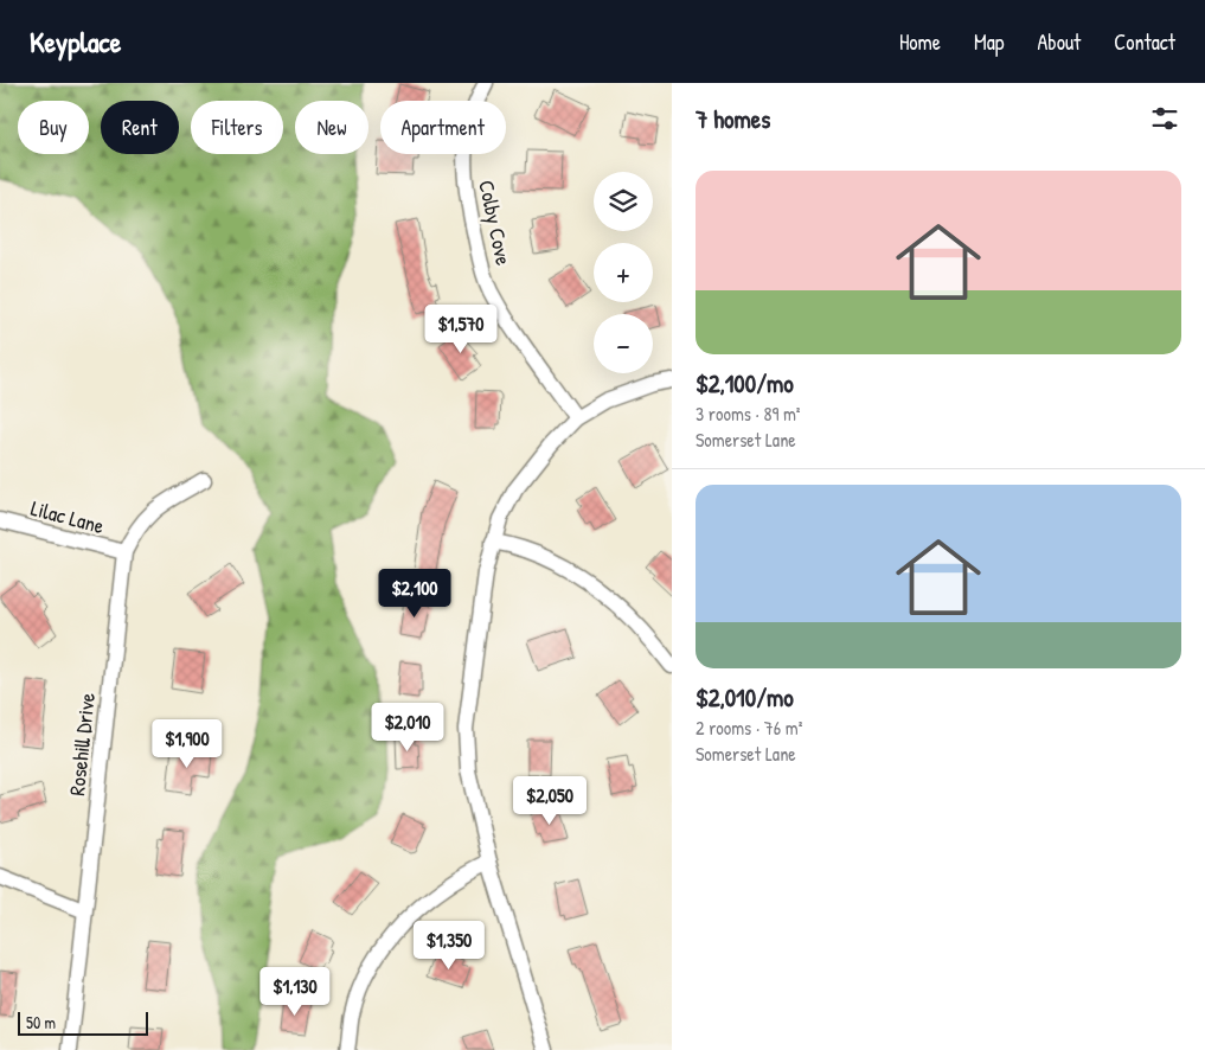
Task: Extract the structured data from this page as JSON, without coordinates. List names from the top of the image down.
{
  "streets": {
    "street": ["Colby Cove", "Lilac Lane", "Rosehill Drive"]
  },
  "crossings": [
    ["Lilac Lane", "Rosehill Drive"]
  ],
  "scale_bar": "50 m",
  "page": {
    "header": "Keyplace",
    "nav": [
      "Home",
      "Map",
      "About",
      "Contact"
    ],
    "heading": "7 homes",
    "chip": [
      "Buy",
      "Rent",
      "Filters",
      "New",
      "Apartment"
    ],
    "list": [
      {
        "name": "$2,100/mo",
        "note": "3 rooms · 89 m² · Somerset Lane"
      },
      {
        "name": "$2,010/mo",
        "note": "2 rooms · 76 m² · Somerset Lane"
      }
    ],
    "map_buttons": ["+", "−"],
    "price": [
      "$1,570",
      "$2,100",
      "$2,010",
      "$1,900",
      "$2,050",
      "$1,350",
      "$1,130"
    ],
    "scale": "50 m"
  }
}
